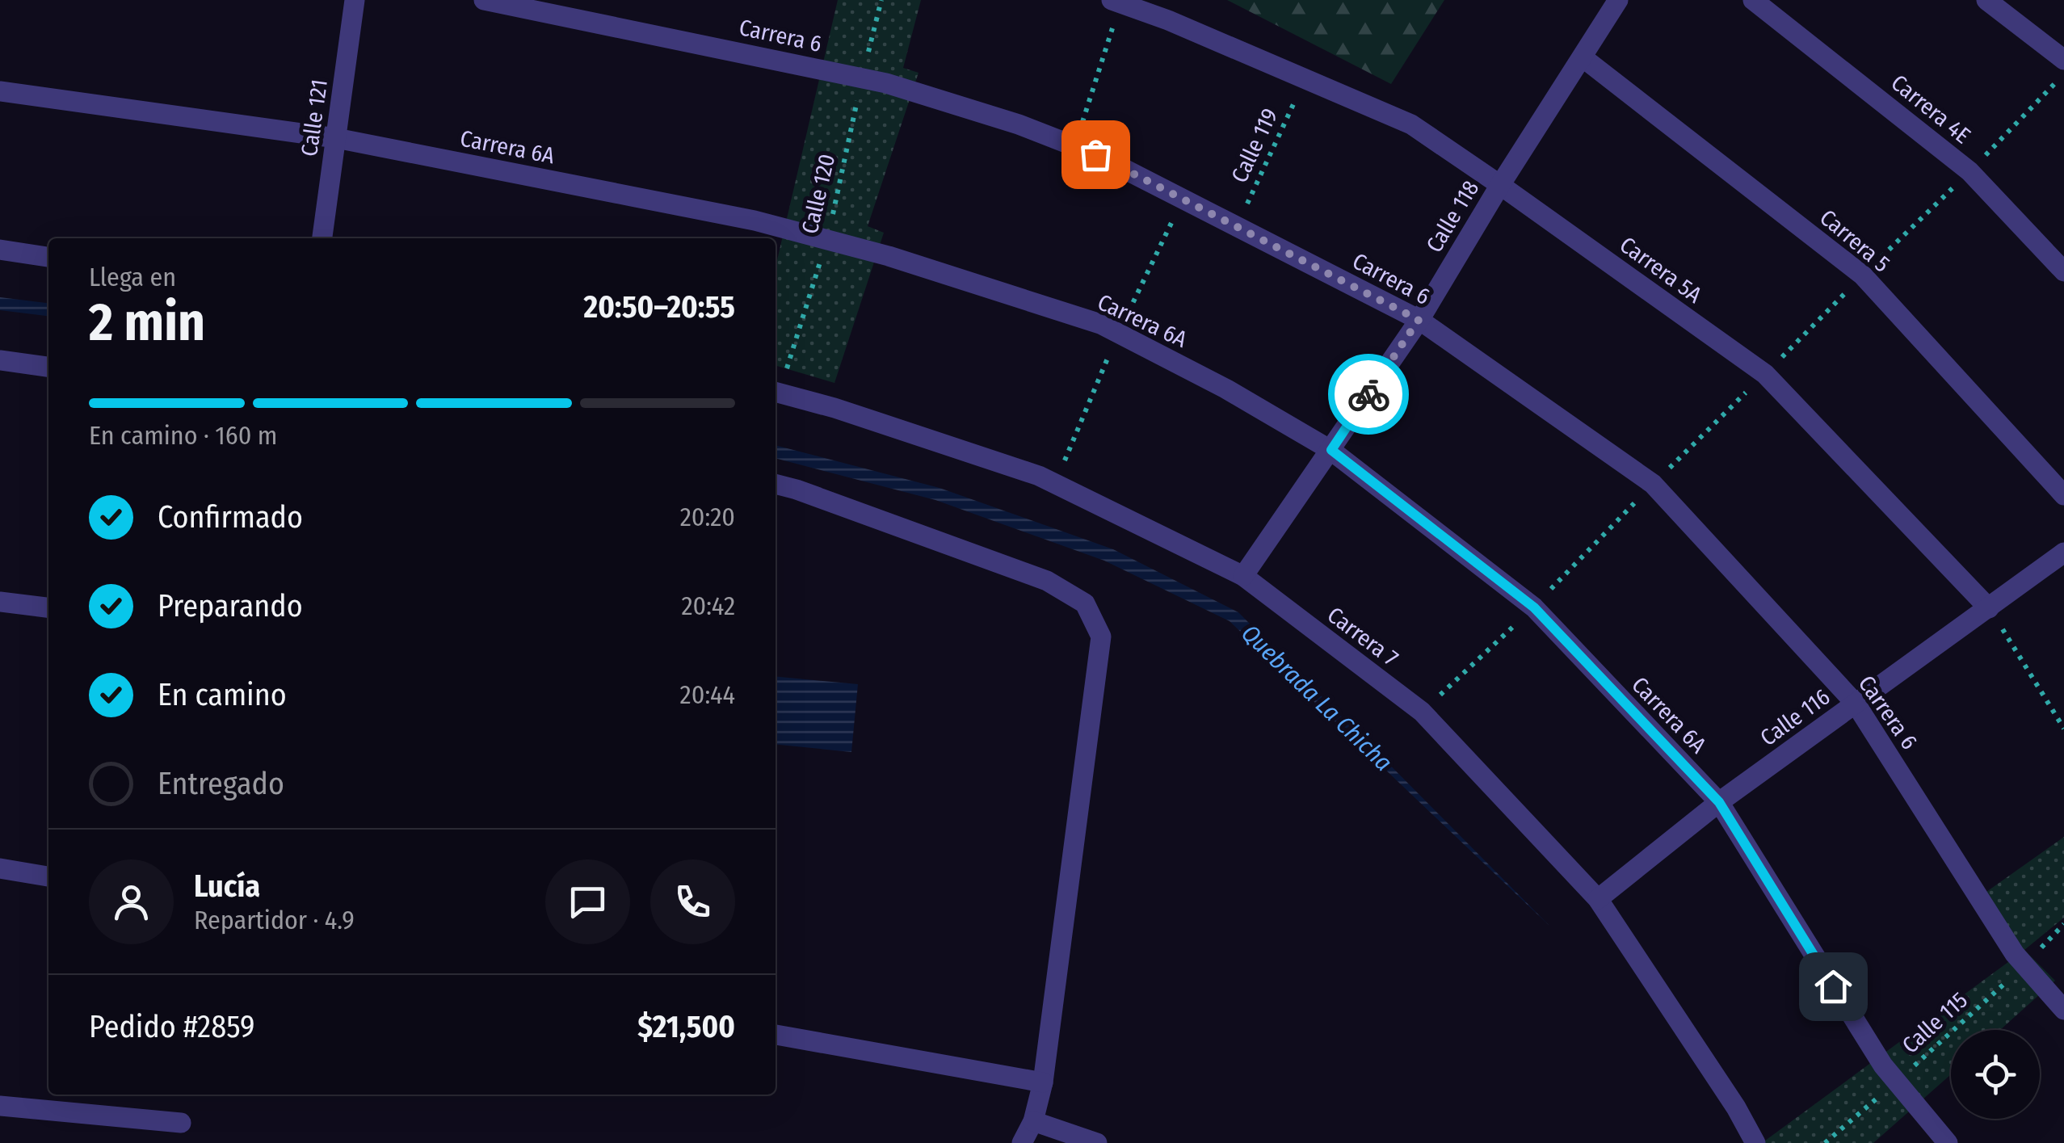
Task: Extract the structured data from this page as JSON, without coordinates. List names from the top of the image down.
{
  "streets": {
    "street": [
      "Carrera 6",
      "Carrera 4E",
      "Calle 121",
      "Carrera 6A",
      "Calle 118",
      "Carrera 5",
      "Carrera 5A",
      "Carrera 7",
      "Calle 116"
    ],
    "path": ["Calle 119", "Calle 120", "Calle 115"]
  },
  "crossings": [
    ["Carrera 6", "Calle 119"],
    ["Carrera 6", "Calle 120"],
    ["Carrera 6", "Calle 118"],
    ["Carrera 6", "Calle 116"],
    ["Carrera 6", "Calle 115"],
    ["Calle 121", "Carrera 6A"],
    ["Calle 119", "Carrera 5A"],
    ["Carrera 6A", "Calle 120"],
    ["Carrera 6A", "Calle 118"],
    ["Carrera 6A", "Calle 116"],
    ["Carrera 6A", "Calle 115"],
    ["Calle 120", "Carrera 7"],
    ["Calle 118", "Carrera 5"],
    ["Calle 118", "Carrera 5A"],
    ["Calle 118", "Carrera 7"],
    ["Carrera 5A", "Calle 116"],
    ["Carrera 7", "Calle 116"]
  ],
  "water": ["Quebrada La Chicha"],
  "page": {
    "heading": ["2 min", "Llega en", "20:50–20:55"],
    "panel": [
      "Lucía",
      "Repartidor · 4.9",
      "Pedido #2859",
      "$21,500"
    ],
    "bar": "En camino · 160 m",
    "list": [
      ["Confirmado", "20:20"],
      ["Preparando", "20:42"],
      ["En camino", "20:44"],
      "Entregado"
    ]
  }
}
